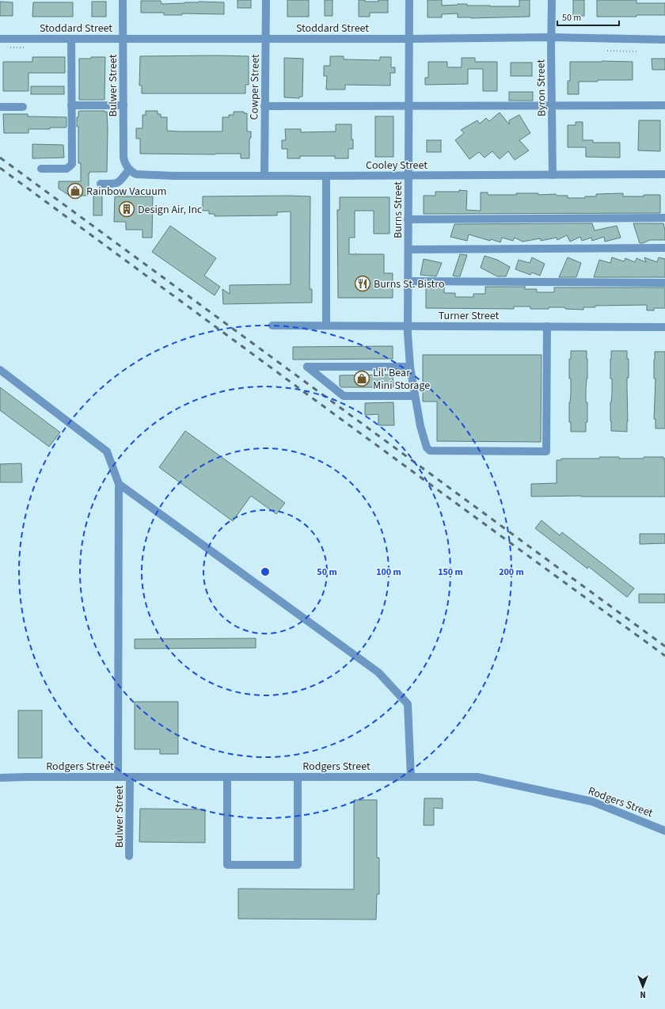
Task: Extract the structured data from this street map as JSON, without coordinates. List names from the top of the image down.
{
  "streets": {
    "street": [
      "Stoddard Street",
      "Bulwer Street",
      "Cowper Street",
      "Byron Street",
      "Cooley Street",
      "Burns Street",
      "Turner Street",
      "Rodgers Street"
    ]
  },
  "crossings": [
    ["Stoddard Street", "Bulwer Street"],
    ["Stoddard Street", "Cowper Street"],
    ["Stoddard Street", "Byron Street"],
    ["Stoddard Street", "Burns Street"],
    ["Bulwer Street", "Cooley Street"],
    ["Bulwer Street", "Rodgers Street"],
    ["Cowper Street", "Cooley Street"],
    ["Byron Street", "Cooley Street"],
    ["Cooley Street", "Burns Street"],
    ["Burns Street", "Turner Street"]
  ],
  "places": {
    "shop": ["Rainbow Vacuum", "Lil' Bear Mini Storage"],
    "building": ["Design Air, Inc"],
    "restaurant": ["Burns St. Bistro"]
  },
  "scale_bar": "50 m",
  "north": "bottom",
  "rings": [
    "50 m",
    "100 m",
    "150 m",
    "200 m"
  ]
}
